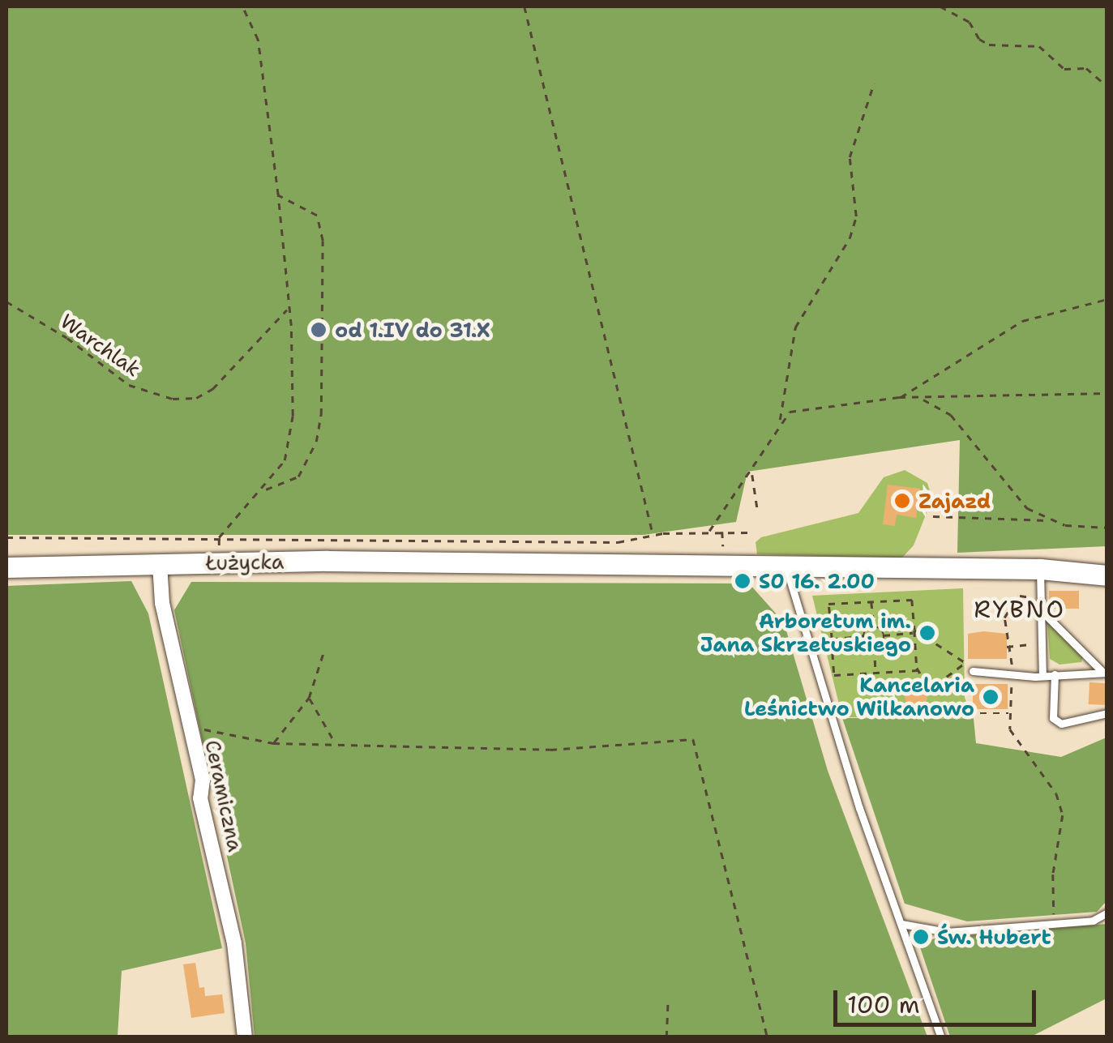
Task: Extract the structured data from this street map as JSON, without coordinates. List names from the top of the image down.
{
  "streets": {
    "main road": ["Łużycka"],
    "street": ["Ceramiczna"],
    "path": ["Warchlak"]
  },
  "crossings": [
    ["Łużycka", "Ceramiczna"]
  ],
  "districts": ["RYBNO"],
  "places": [
    "od 1.IV do 31.X",
    "Zajazd",
    "S0 16. 2.00",
    "Arboretum im. Jana Skrzetuskiego",
    "Kancelaria Leśnictwo Wilkanowo",
    "Św. Hubert"
  ],
  "scale_bar": "100 m"
}
